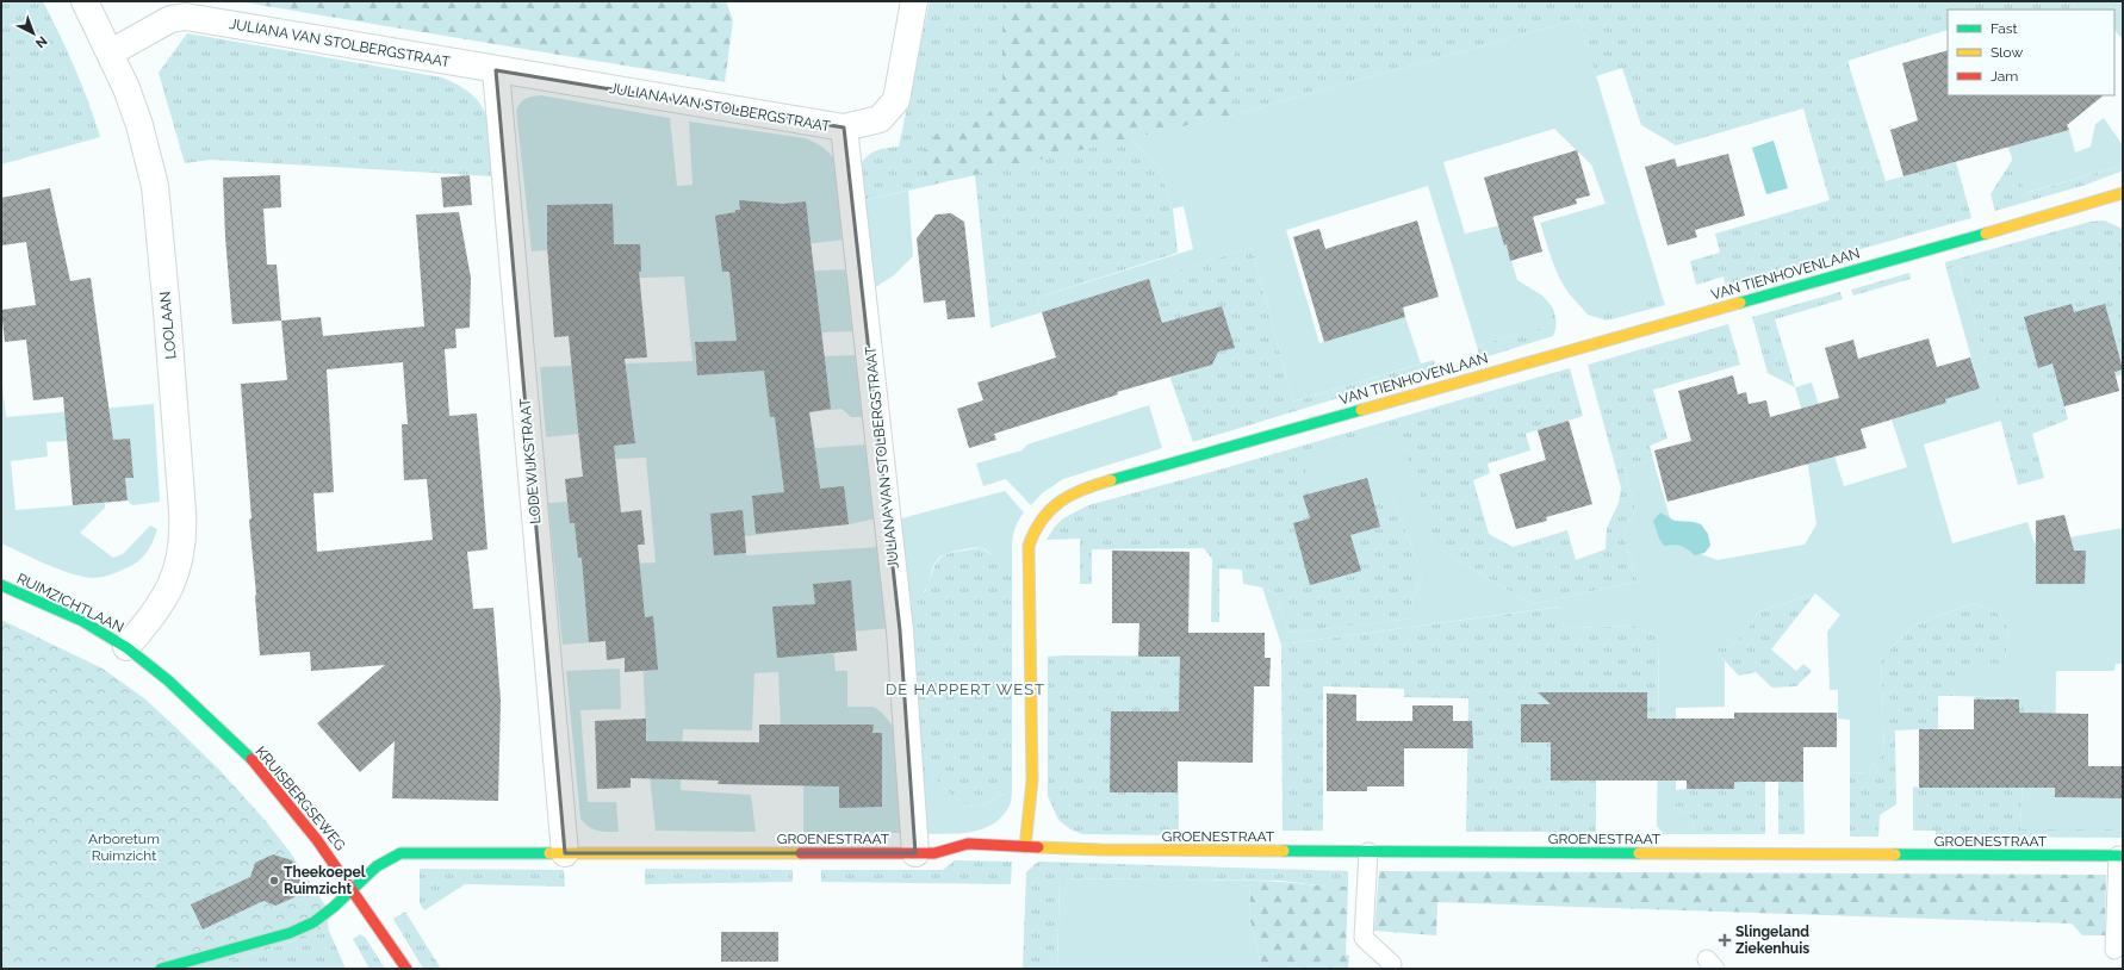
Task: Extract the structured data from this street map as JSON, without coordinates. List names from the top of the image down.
{
  "streets": {
    "street": [
      "JULIANA VAN STOLBERGSTRAAT",
      "VAN TIENHOVENLAAN",
      "LOOLAAN",
      "LODEWIJKSTRAAT",
      "RUIMZICHTLAAN",
      "KRUISBERGSEWEG",
      "GROENESTRAAT"
    ]
  },
  "crossings": [
    ["JULIANA VAN STOLBERGSTRAAT", "LOOLAAN"],
    ["JULIANA VAN STOLBERGSTRAAT", "LODEWIJKSTRAAT"],
    ["JULIANA VAN STOLBERGSTRAAT", "GROENESTRAAT"],
    ["VAN TIENHOVENLAAN", "GROENESTRAAT"],
    ["LOOLAAN", "RUIMZICHTLAAN"],
    ["LOOLAAN", "KRUISBERGSEWEG"],
    ["LODEWIJKSTRAAT", "GROENESTRAAT"],
    ["RUIMZICHTLAAN", "KRUISBERGSEWEG"],
    ["KRUISBERGSEWEG", "GROENESTRAAT"]
  ],
  "districts": ["DE HAPPERT WEST"],
  "parks": ["Arboretum Ruimzicht"],
  "places": {
    "other": ["Theekoepel Ruimzicht"],
    "health": ["Slingeland Ziekenhuis"]
  },
  "legend": ["Fast", "Slow", "Jam"],
  "north": "bottom right"
}
